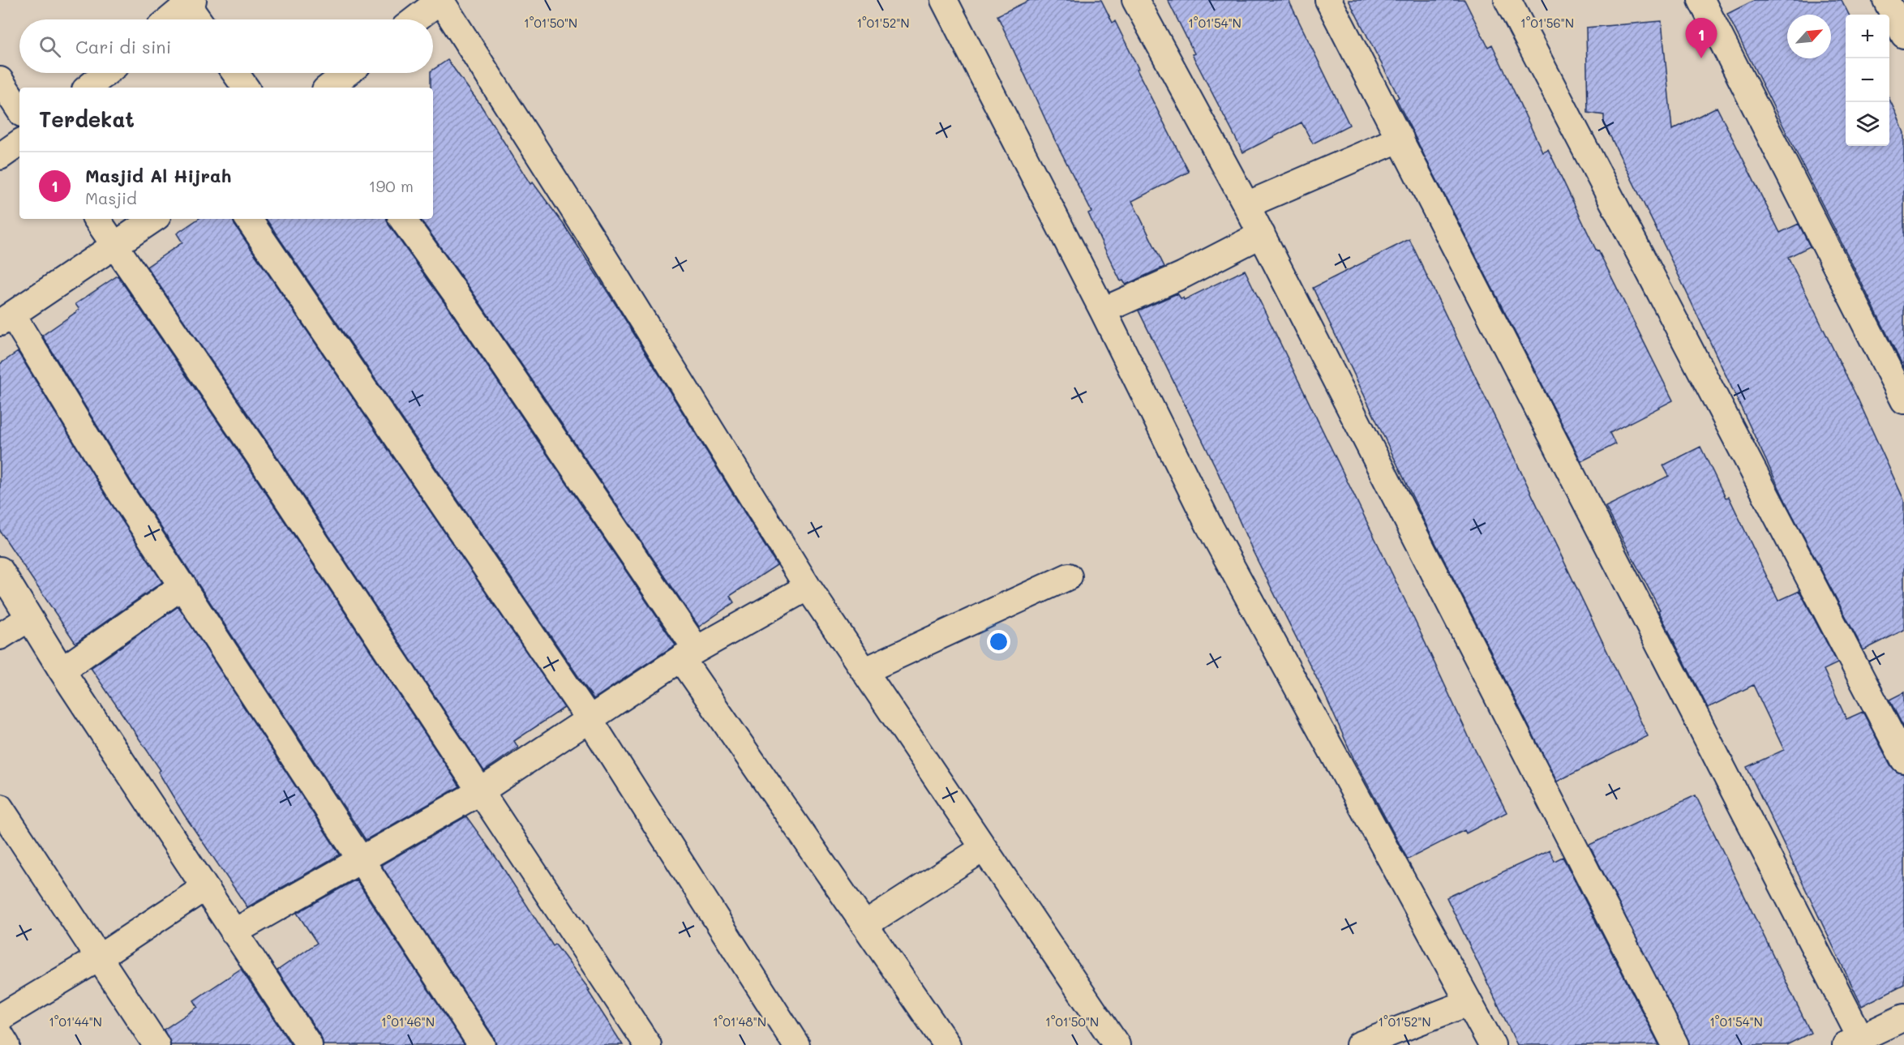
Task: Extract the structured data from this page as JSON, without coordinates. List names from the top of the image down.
{
  "north": "top right",
  "page": {
    "map_buttons": ["+", "−"],
    "pins": "1",
    "search": "Cari di sini",
    "heading": "Terdekat",
    "list": [
      {
        "mark": "1",
        "name": "Masjid Al Hijrah",
        "note": "Masjid",
        "value": "190 m"
      }
    ]
  },
  "coordinates": [
    "1°01'50\"N",
    "1°01'52\"N",
    "1°01'54\"N",
    "1°01'56\"N",
    "1°01'44\"N",
    "1°01'46\"N",
    "1°01'48\"N"
  ]
}
